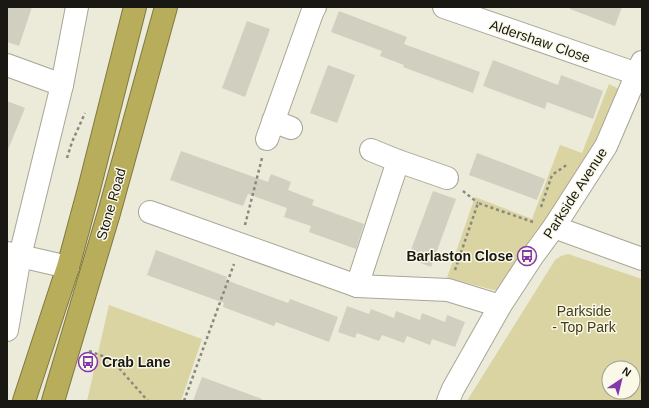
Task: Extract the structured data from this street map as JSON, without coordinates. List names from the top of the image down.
{
  "streets": {
    "highway": ["Stone Road"],
    "street": ["Aldershaw Close", "Parkside Avenue"]
  },
  "crossings": [
    ["Aldershaw Close", "Parkside Avenue"]
  ],
  "parks": ["Parkside - Top Park"],
  "places": {
    "bus stop": ["Barlaston Close", "Crab Lane"]
  },
  "north": "top right"
}
